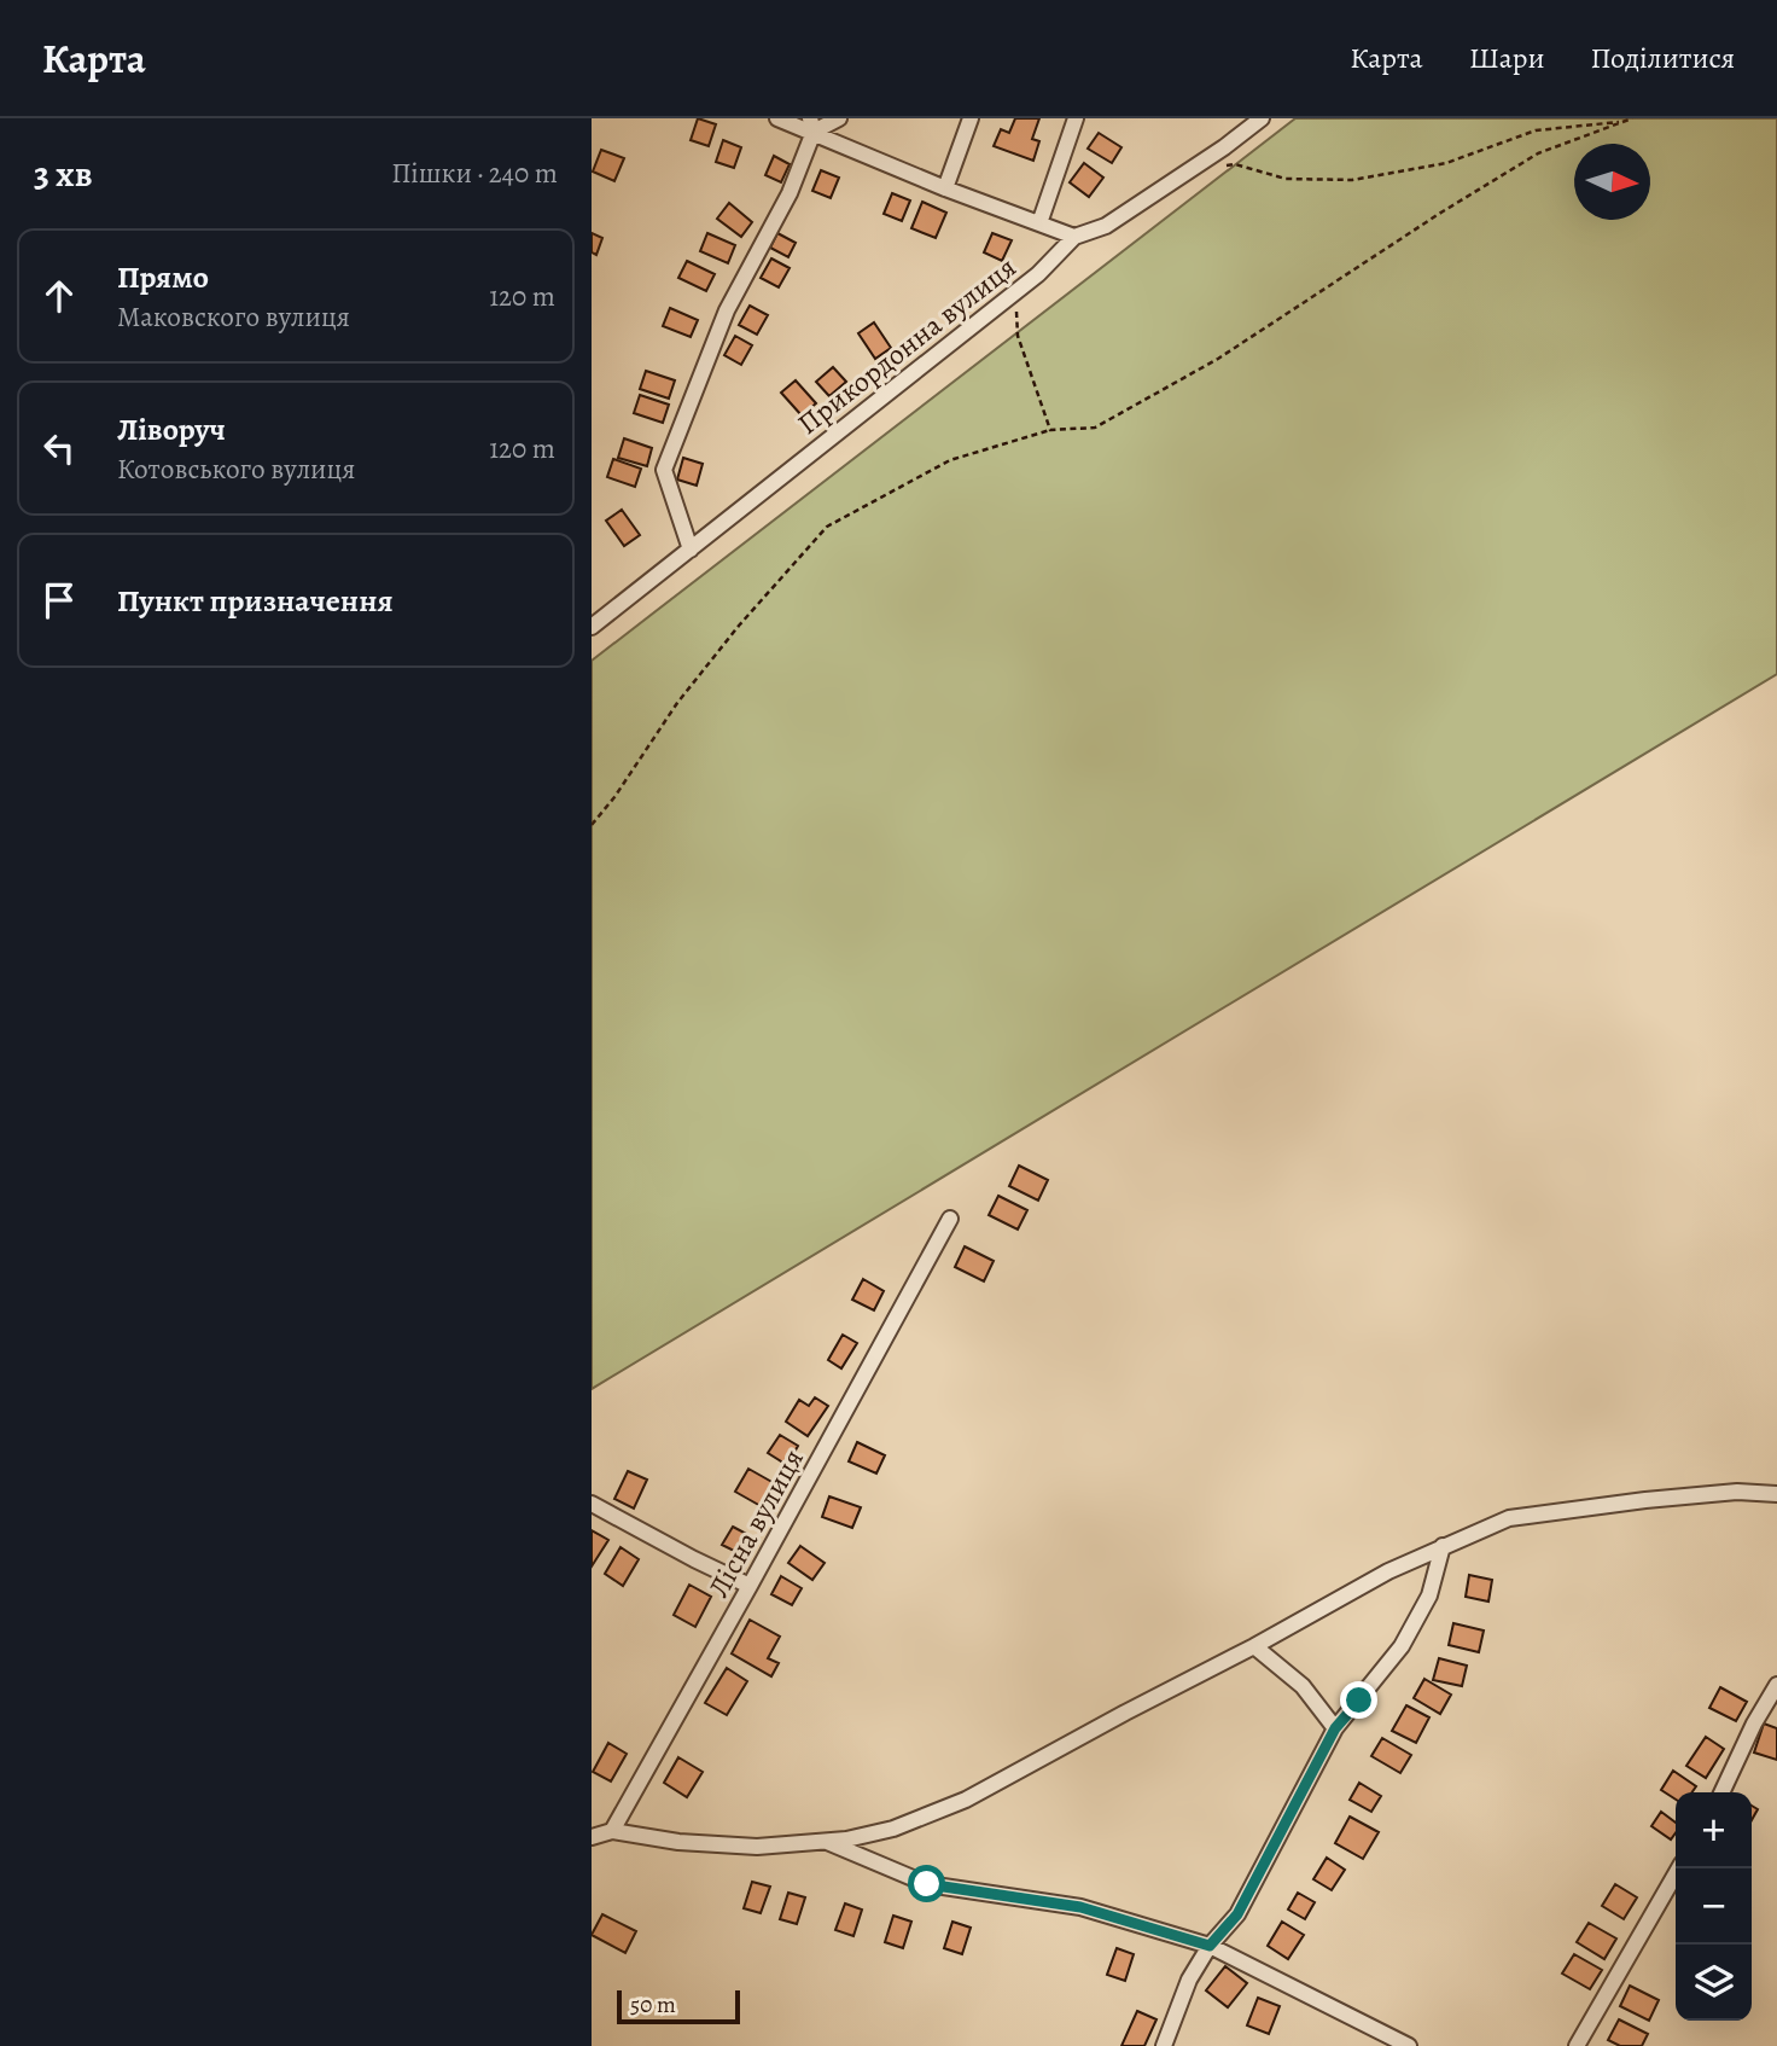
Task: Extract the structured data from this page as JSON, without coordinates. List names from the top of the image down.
{
  "streets": {
    "street": ["Прикордонна вулиця", "Лісна вулиця"]
  },
  "scale_bar": "50 m",
  "north": "right",
  "page": {
    "header": "Карта",
    "nav": ["Карта", "Шари", "Поділитися"],
    "heading": ["3 хв", "Пішки · 240 m"],
    "list": [
      ["Прямо", "Маковского вулиця", "120 m"],
      ["Ліворуч", "Котовського вулиця", "120 m"],
      "Пункт призначення"
    ],
    "map_buttons": ["+", "−"],
    "scale": "50 m"
  }
}
